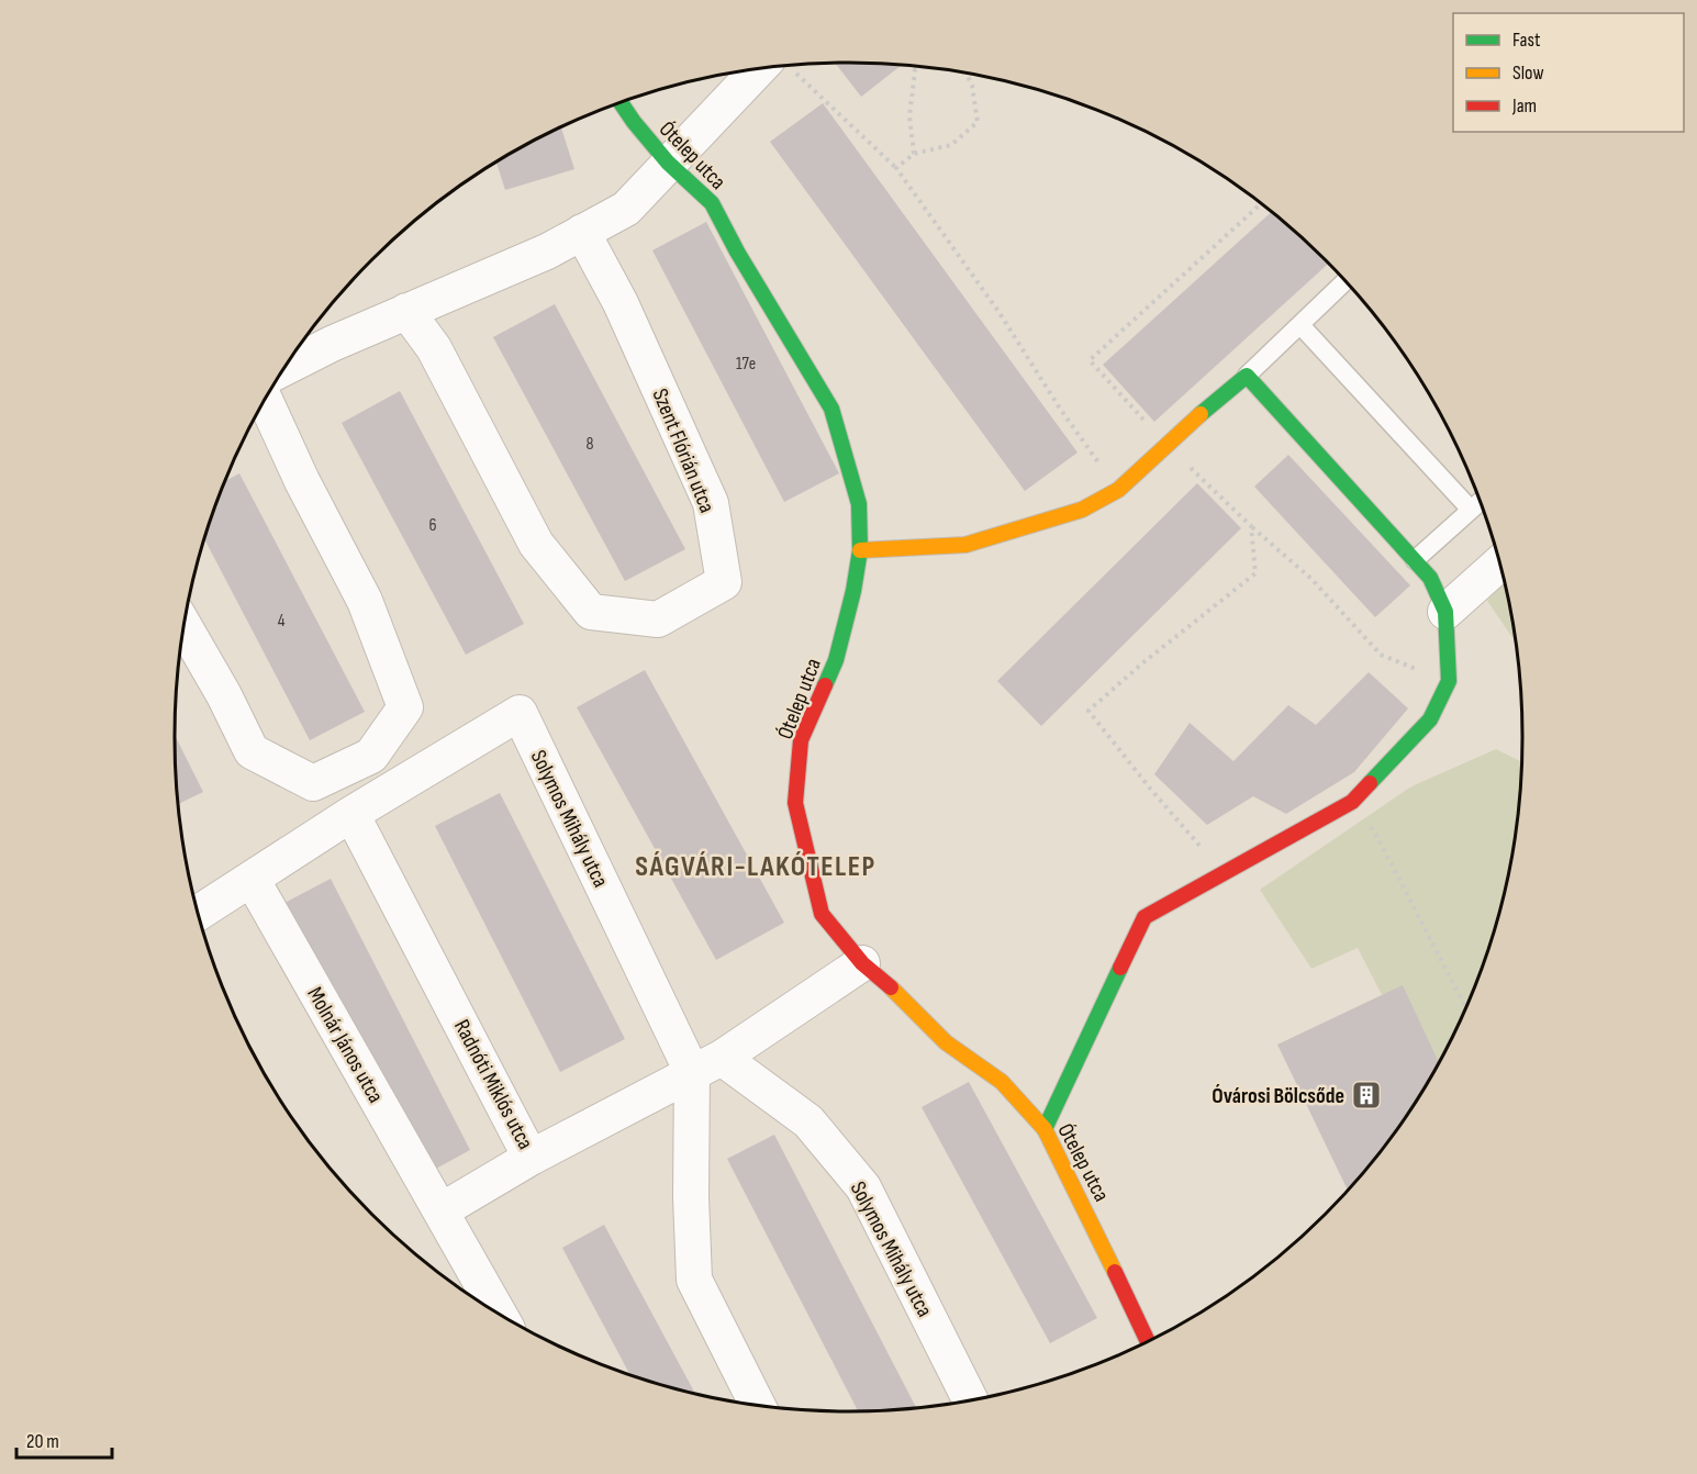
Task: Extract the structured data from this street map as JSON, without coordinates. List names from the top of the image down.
{
  "streets": {
    "street": [
      "Ótelep utca",
      "Szent Flórián utca",
      "Solymos Mihály utca",
      "Molnár János utca",
      "Radnóti Miklós utca"
    ]
  },
  "crossings": [
    ["Solymos Mihály utca", "Radnóti Miklós utca"]
  ],
  "districts": ["SÁGVÁRI-LAKÓTELEP"],
  "places": {
    "building": ["Óvárosi Bölcsőde"]
  },
  "house_numbers": [
    "17e",
    "8",
    "6",
    "4"
  ],
  "legend": ["Fast", "Slow", "Jam"],
  "scale_bar": "20 m"
}
